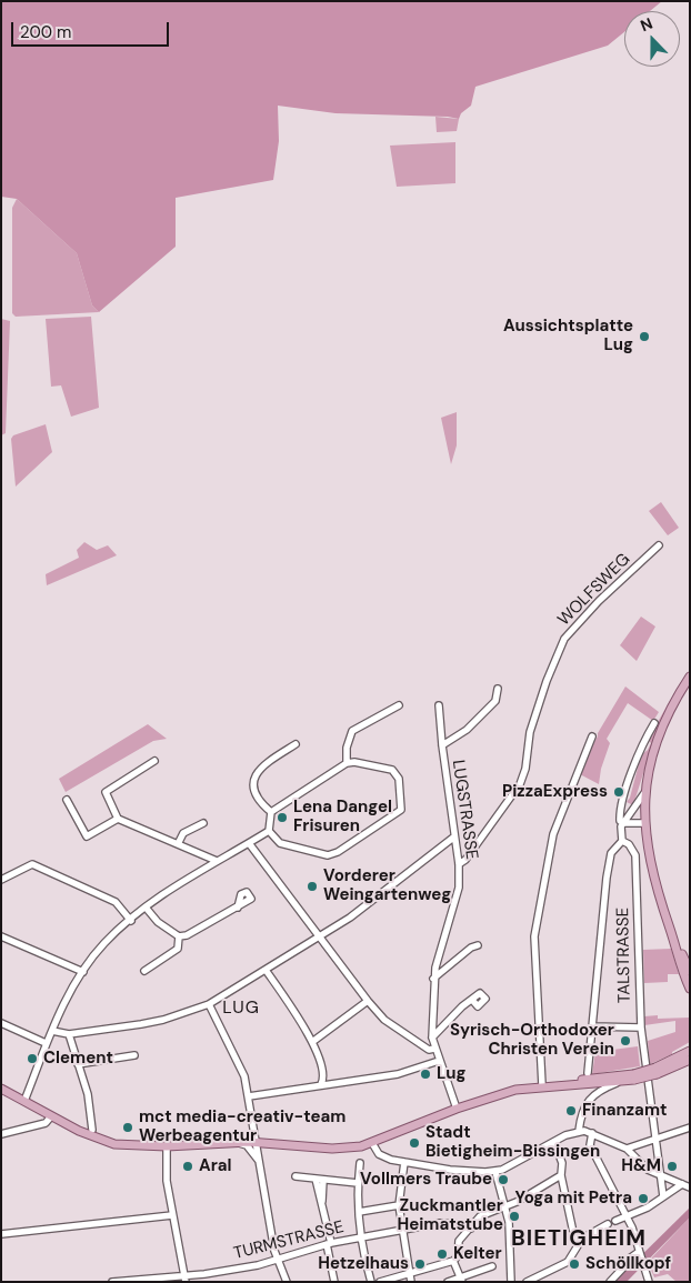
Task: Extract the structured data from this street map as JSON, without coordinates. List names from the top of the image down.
{
  "streets": {
    "street": [
      "WOLFSWEG",
      "LUGSTRASSE",
      "TALSTRASSE",
      "TURMSTRASSE"
    ]
  },
  "crossings": [
    ["WOLFSWEG", "LUGSTRASSE"]
  ],
  "districts": ["LUG", "BIETIGHEIM"],
  "places": [
    "Aussichtsplatte Lug",
    "PizzaExpress",
    "Lena Dangel Frisuren",
    "Vorderer Weingartenweg",
    "Syrisch-Orthodoxer Christen Verein",
    "Clement",
    "Lug",
    "Finanzamt",
    "mct media-creativ-team Werbeagentur",
    "Stadt Bietigheim-Bissingen",
    "Aral",
    "H&M",
    "Vollmers Traube",
    "Yoga mit Petra",
    "Zuckmantler Heimatstube",
    "Kelter",
    "Hetzelhaus",
    "Schöllkopf"
  ],
  "scale_bar": "200 m",
  "north": "top"
}
